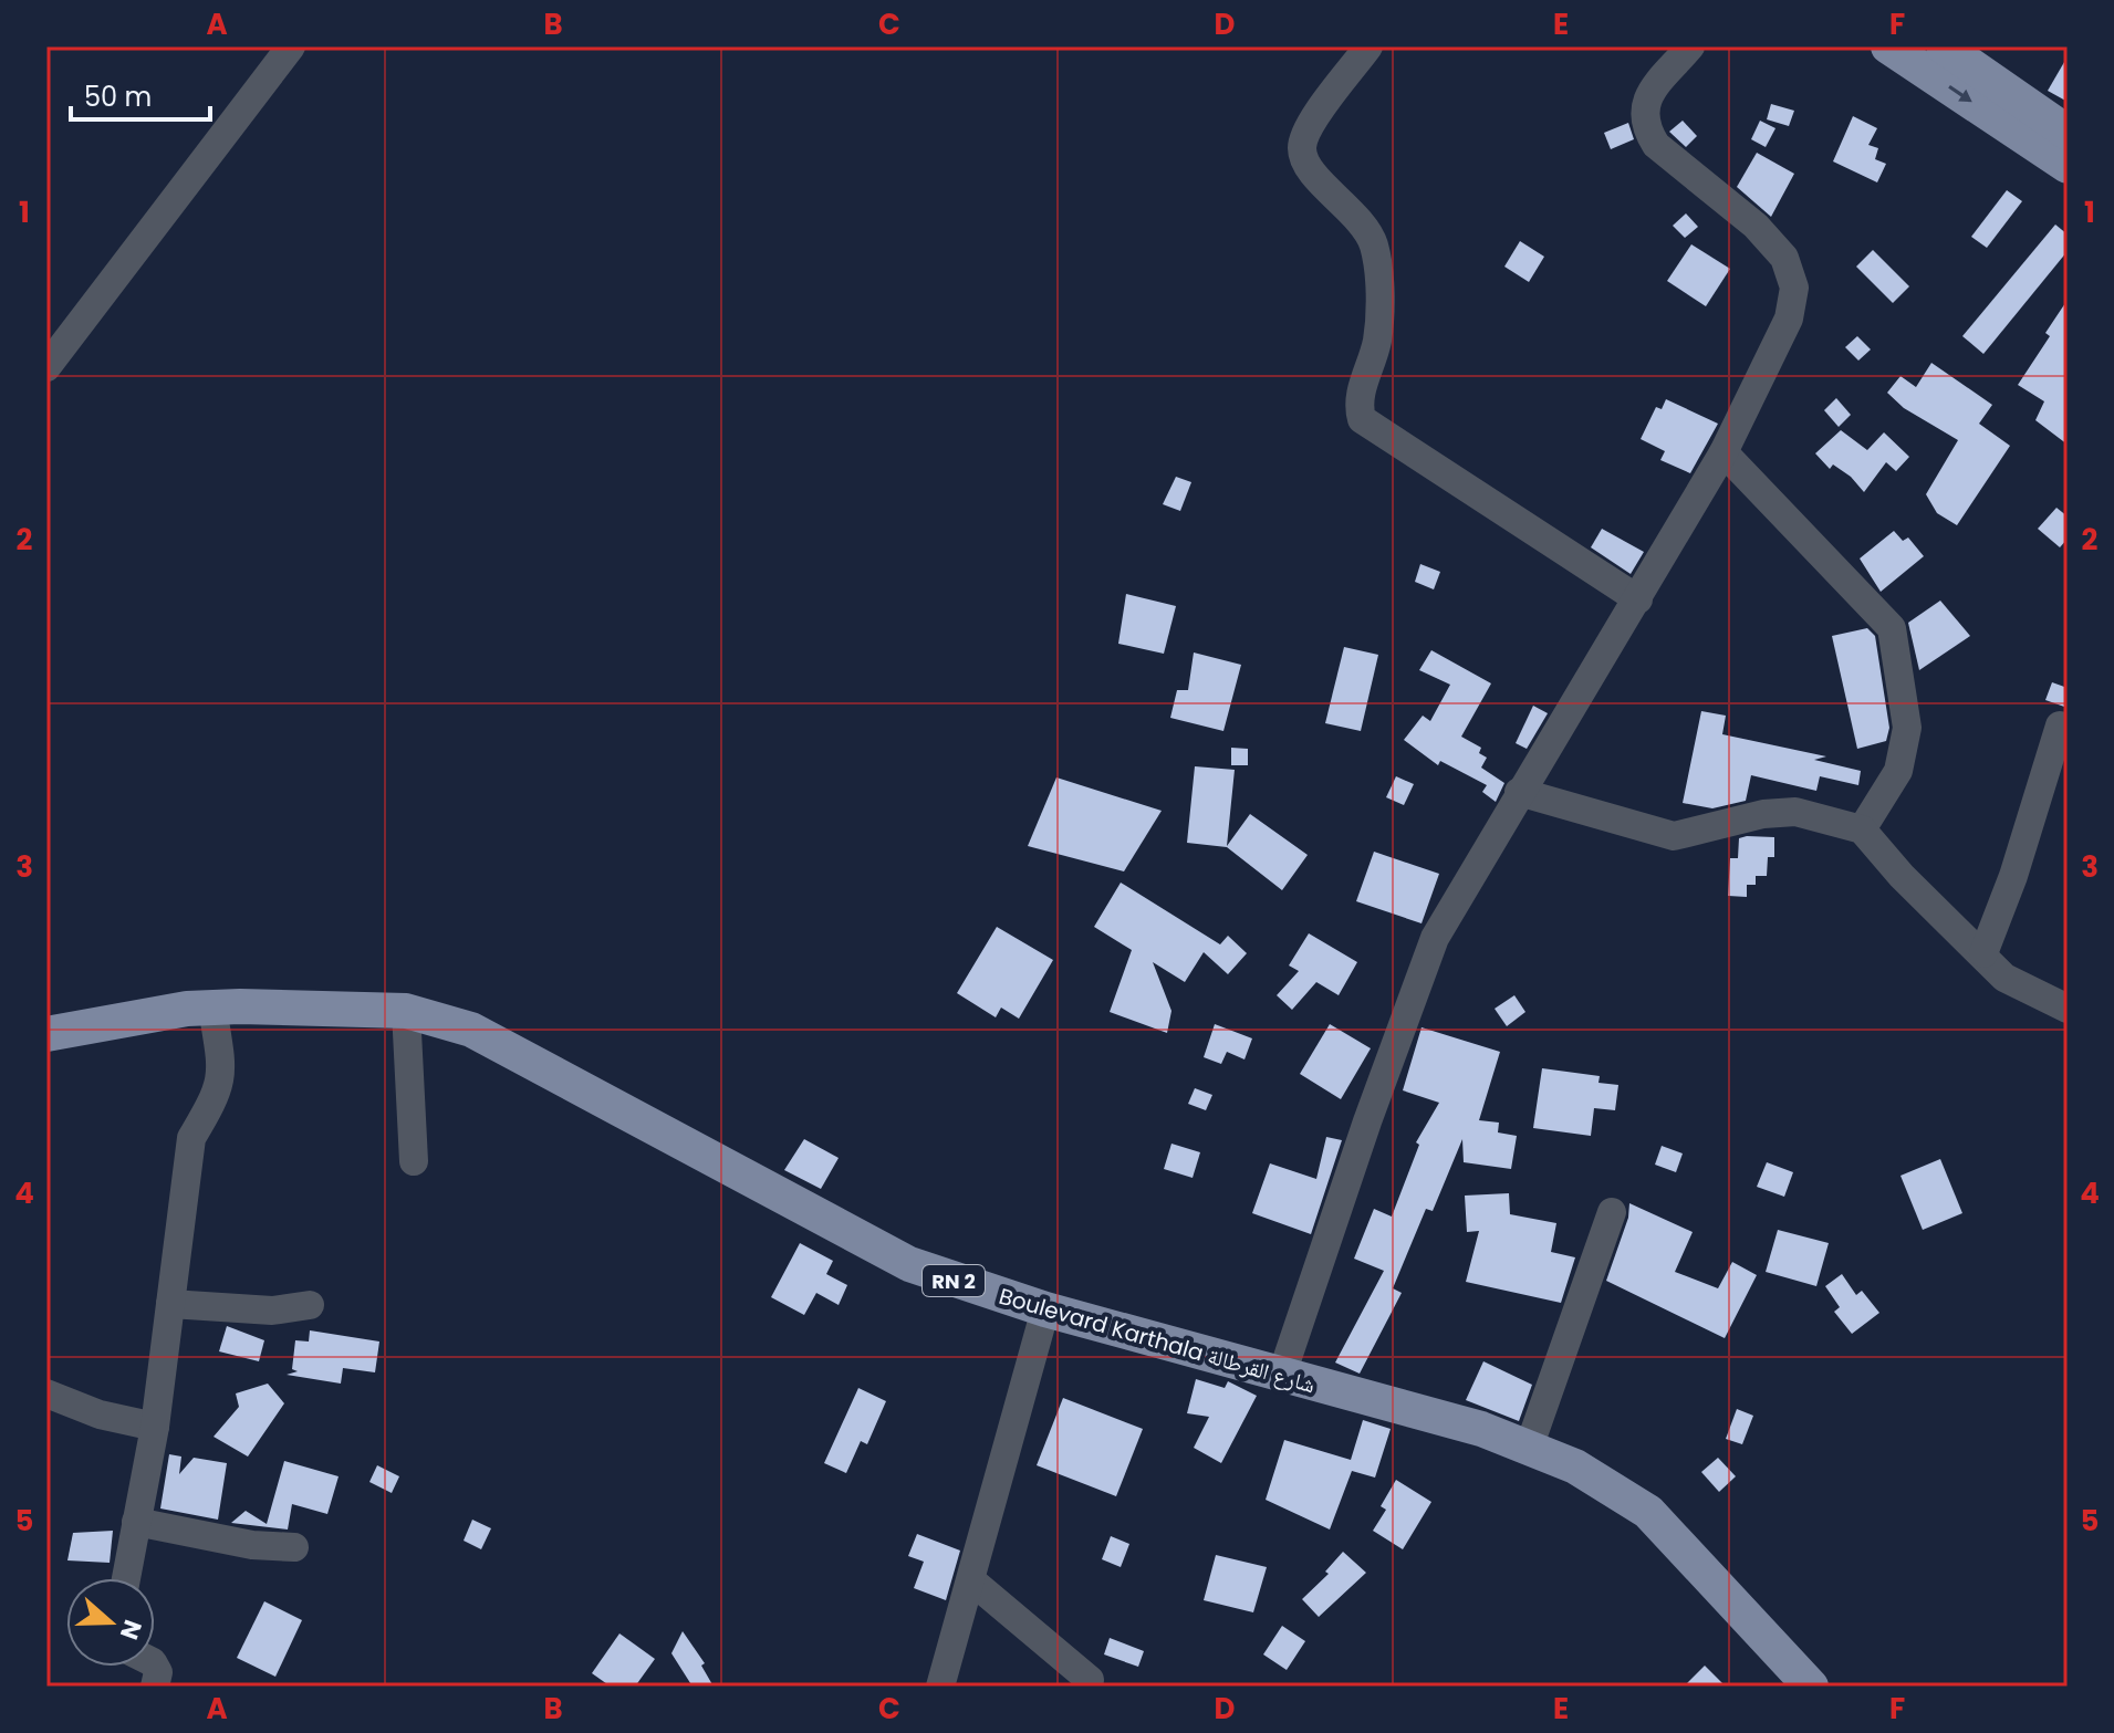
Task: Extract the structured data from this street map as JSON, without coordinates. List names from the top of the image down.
{
  "streets": {
    "main road": ["RN 2", "Boulevard Karthala شارع القرطالة"]
  },
  "scale_bar": "50 m",
  "north": "right",
  "grid": {
    "columns": [
      "A",
      "B",
      "C",
      "D",
      "E",
      "F"
    ],
    "rows": [
      "1",
      "2",
      "3",
      "4",
      "5"
    ]
  }
}
